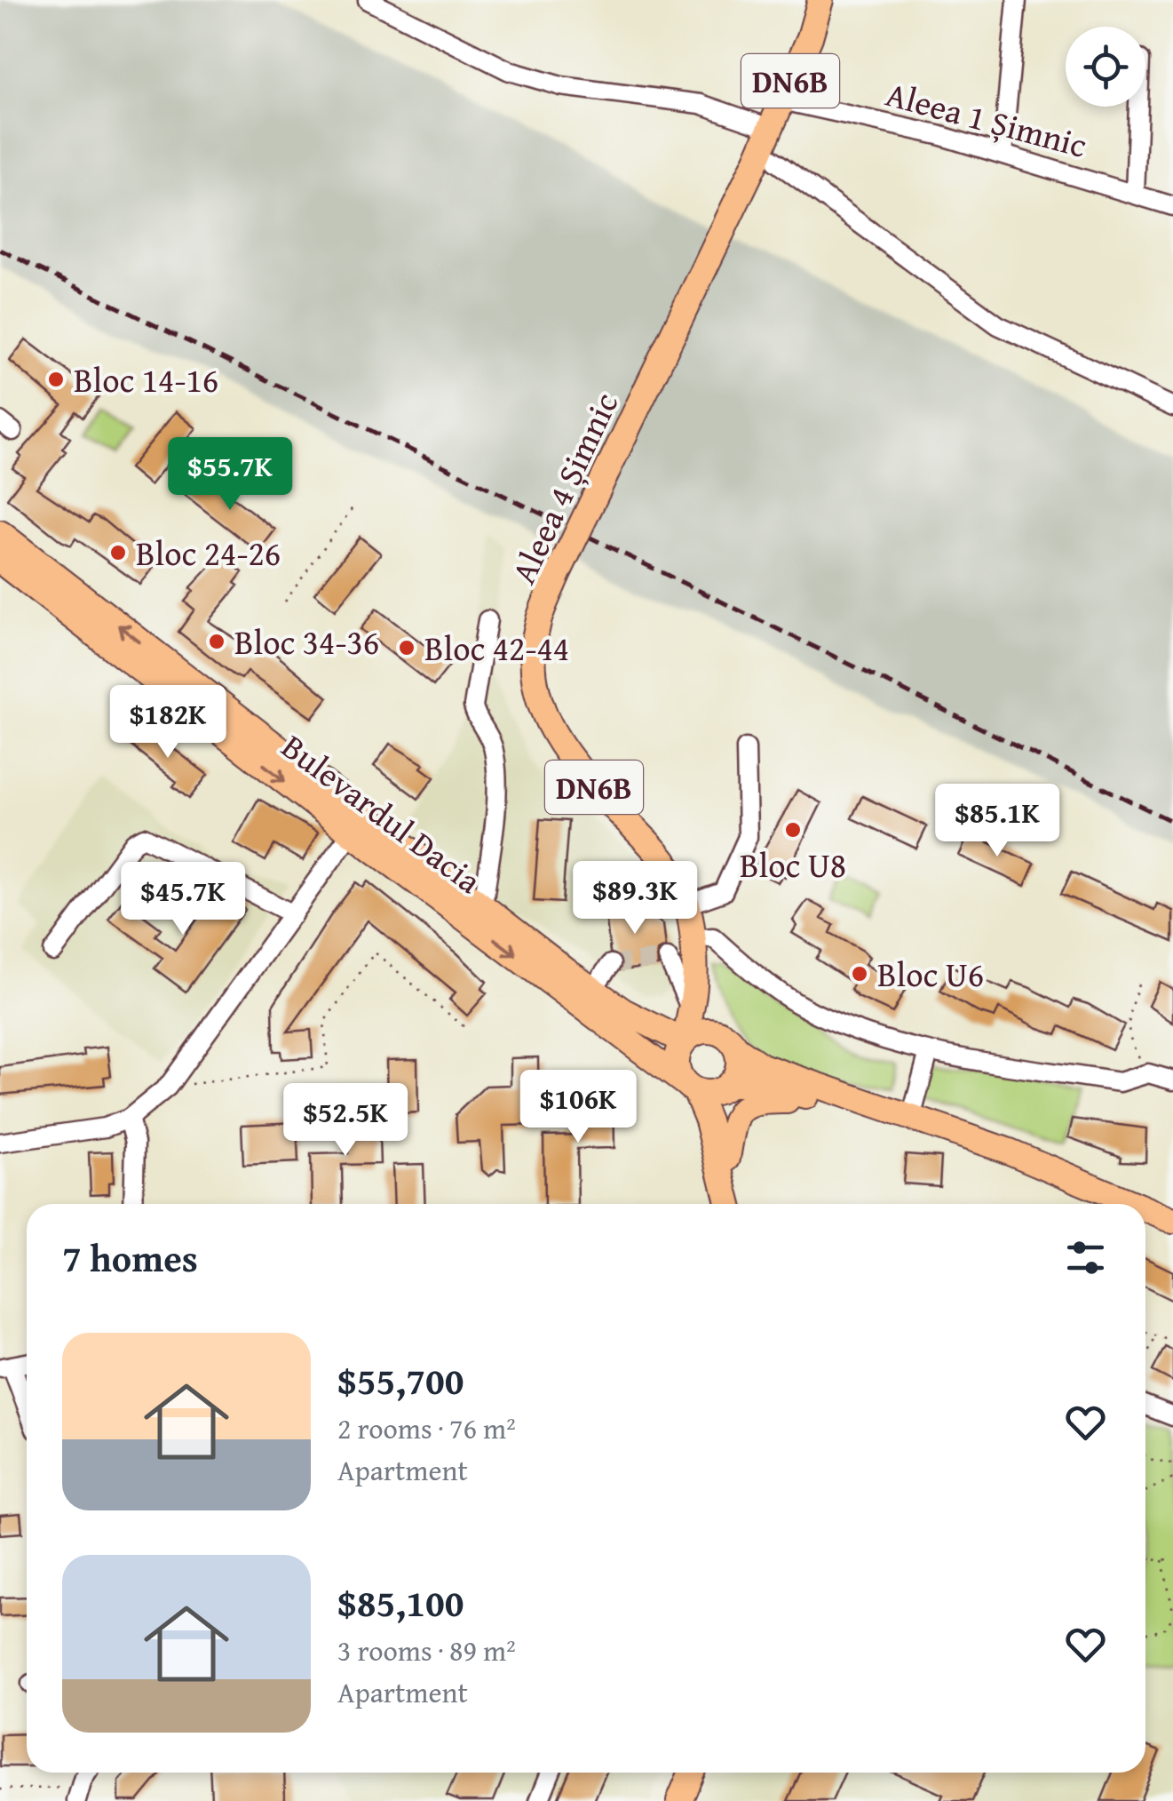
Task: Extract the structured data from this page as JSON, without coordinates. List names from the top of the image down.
{
  "streets": {
    "main road": ["DN6B", "Aleea 4 Șimnic", "Bulevardul Dacia"],
    "street": ["Aleea 1 Șimnic"]
  },
  "crossings": [
    ["Aleea 1 Șimnic", "Aleea 4 Șimnic"],
    ["Aleea 4 Șimnic", "Bulevardul Dacia"]
  ],
  "places": [
    "Bloc 14-16",
    "Bloc 24-26",
    "Bloc 34-36",
    "Bloc 42-44",
    "Bloc U8",
    "Bloc U6"
  ],
  "page": {
    "price": [
      "$55.7K",
      "$182K",
      "$85.1K",
      "$89.3K",
      "$45.7K",
      "$106K",
      "$52.5K"
    ],
    "heading": "7 homes",
    "list": [
      {
        "name": "$55,700",
        "note": "2 rooms · 76 m² · Apartment"
      },
      {
        "name": "$85,100",
        "note": "3 rooms · 89 m² · Apartment"
      }
    ]
  }
}
